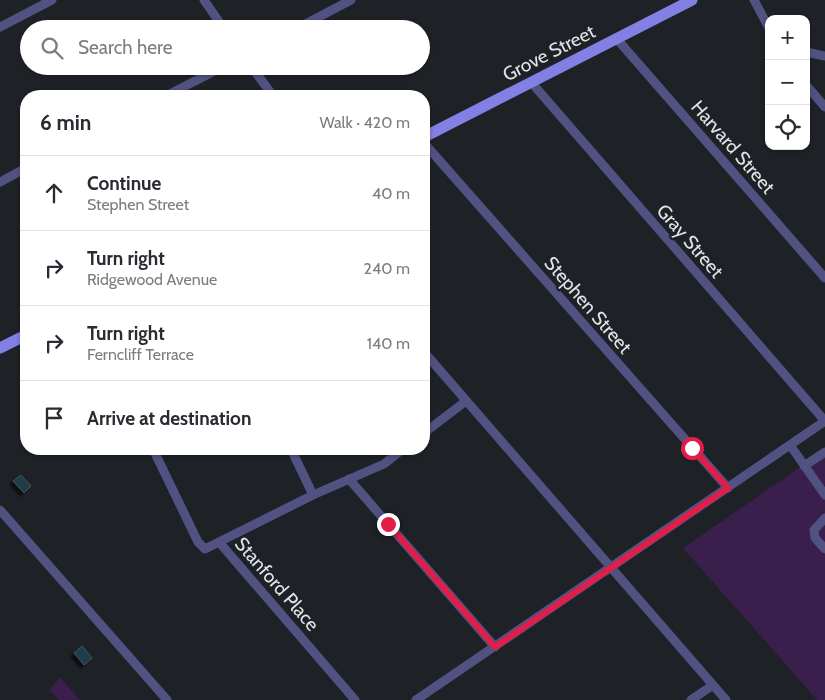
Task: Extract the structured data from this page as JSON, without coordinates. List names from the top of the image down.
{
  "streets": {
    "main road": ["Grove Street"],
    "street": [
      "Harvard Street",
      "Gray Street",
      "Stephen Street",
      "Stanford Place"
    ]
  },
  "crossings": [
    ["Grove Street", "Harvard Street"],
    ["Grove Street", "Gray Street"]
  ],
  "page": {
    "map_buttons": ["+", "−"],
    "search": "Search here",
    "heading": ["6 min", "Walk · 420 m"],
    "list": [
      ["Continue", "Stephen Street", "40 m"],
      ["Turn right", "Ridgewood Avenue", "240 m"],
      ["Turn right", "Ferncliff Terrace", "140 m"],
      "Arrive at destination"
    ]
  }
}
